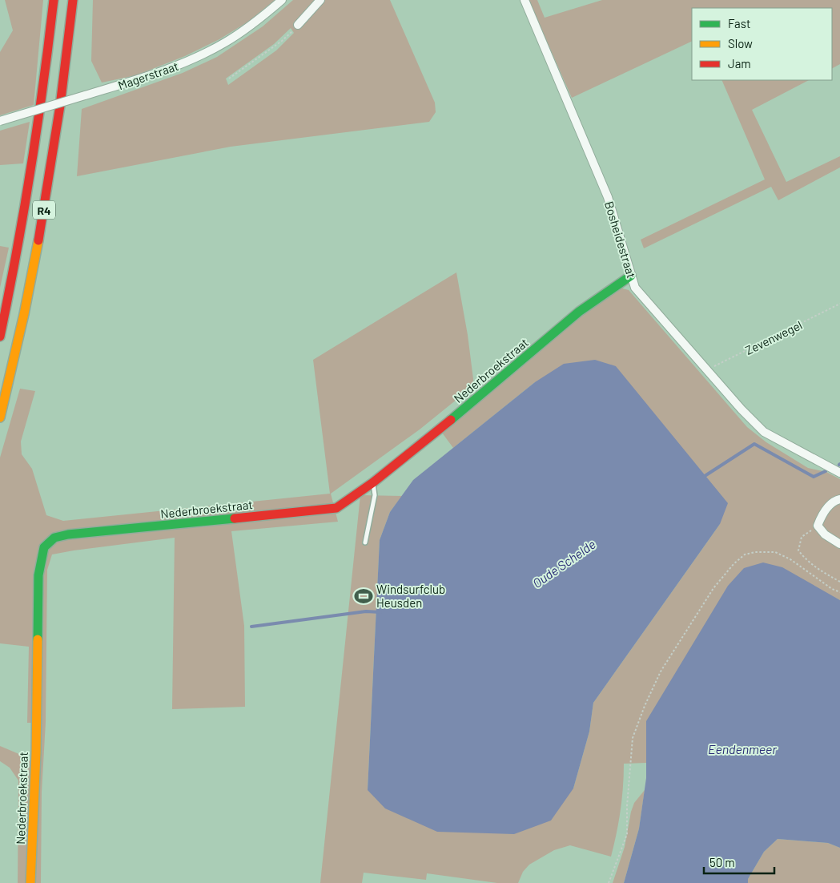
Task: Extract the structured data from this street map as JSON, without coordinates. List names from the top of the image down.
{
  "streets": {
    "main road": ["R4", "Nederbroekstraat"],
    "street": ["Magerstraat", "Bosheidestraat"],
    "path": ["Zevenwegel"]
  },
  "crossings": [
    ["Bosheidestraat", "Zevenwegel"],
    ["Bosheidestraat", "Nederbroekstraat"]
  ],
  "water": ["Oude Schelde", "Eendenmeer"],
  "places": {
    "sports": ["Windsurfclub Heusden"]
  },
  "legend": ["Fast", "Slow", "Jam"],
  "scale_bar": "50 m"
}
